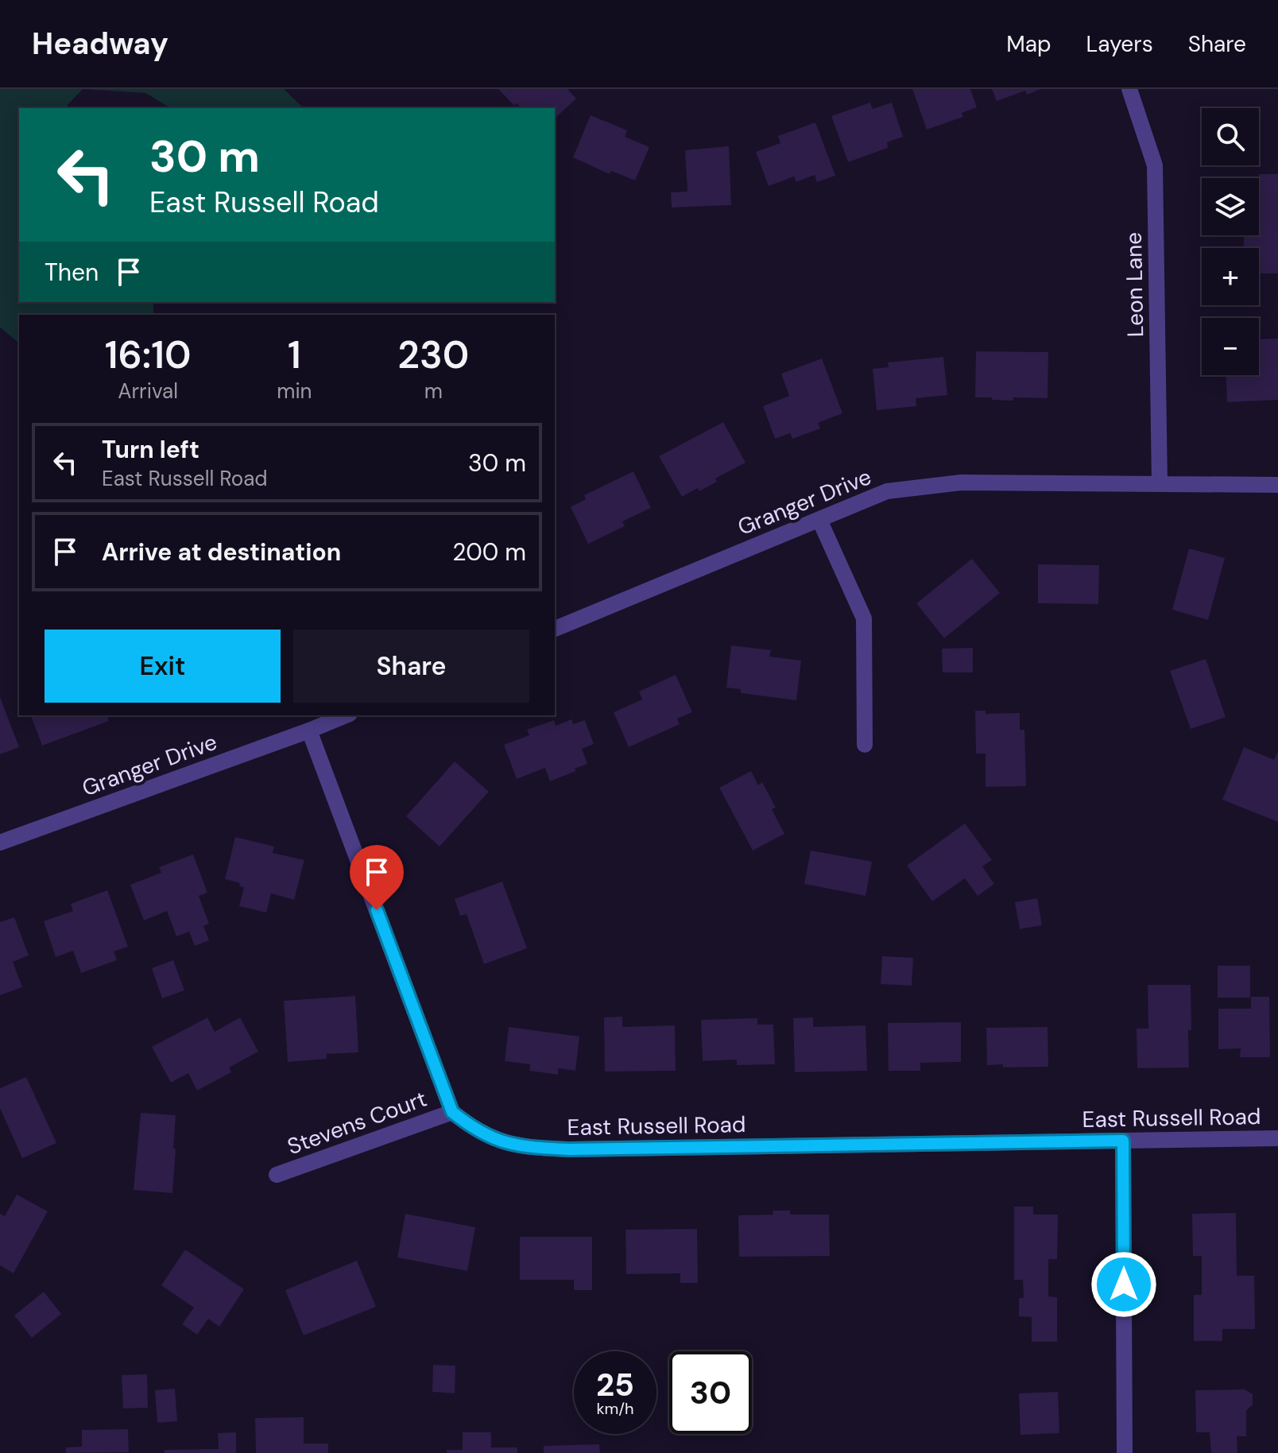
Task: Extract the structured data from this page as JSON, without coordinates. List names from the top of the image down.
{
  "streets": {
    "street": [
      "Leon Lane",
      "Granger Drive",
      "East Russell Road",
      "Stevens Court"
    ]
  },
  "crossings": [
    ["Leon Lane", "Granger Drive"],
    ["East Russell Road", "Stevens Court"]
  ],
  "page": {
    "header": "Headway",
    "nav": ["Map", "Layers", "Share"],
    "map_buttons": ["+", "−"],
    "turn": ["30 m", "East Russell Road"],
    "then": "Then",
    "eta": [
      "16:10",
      "Arrival",
      "1",
      "min",
      "230",
      "m"
    ],
    "list": [
      {
        "name": "Turn left",
        "note": "East Russell Road",
        "value": "30 m"
      },
      {
        "name": "Arrive at destination",
        "value": "200 m"
      }
    ],
    "buttons": ["Exit", "Share"],
    "speed": "25 km/h",
    "limit": "30"
  }
}
